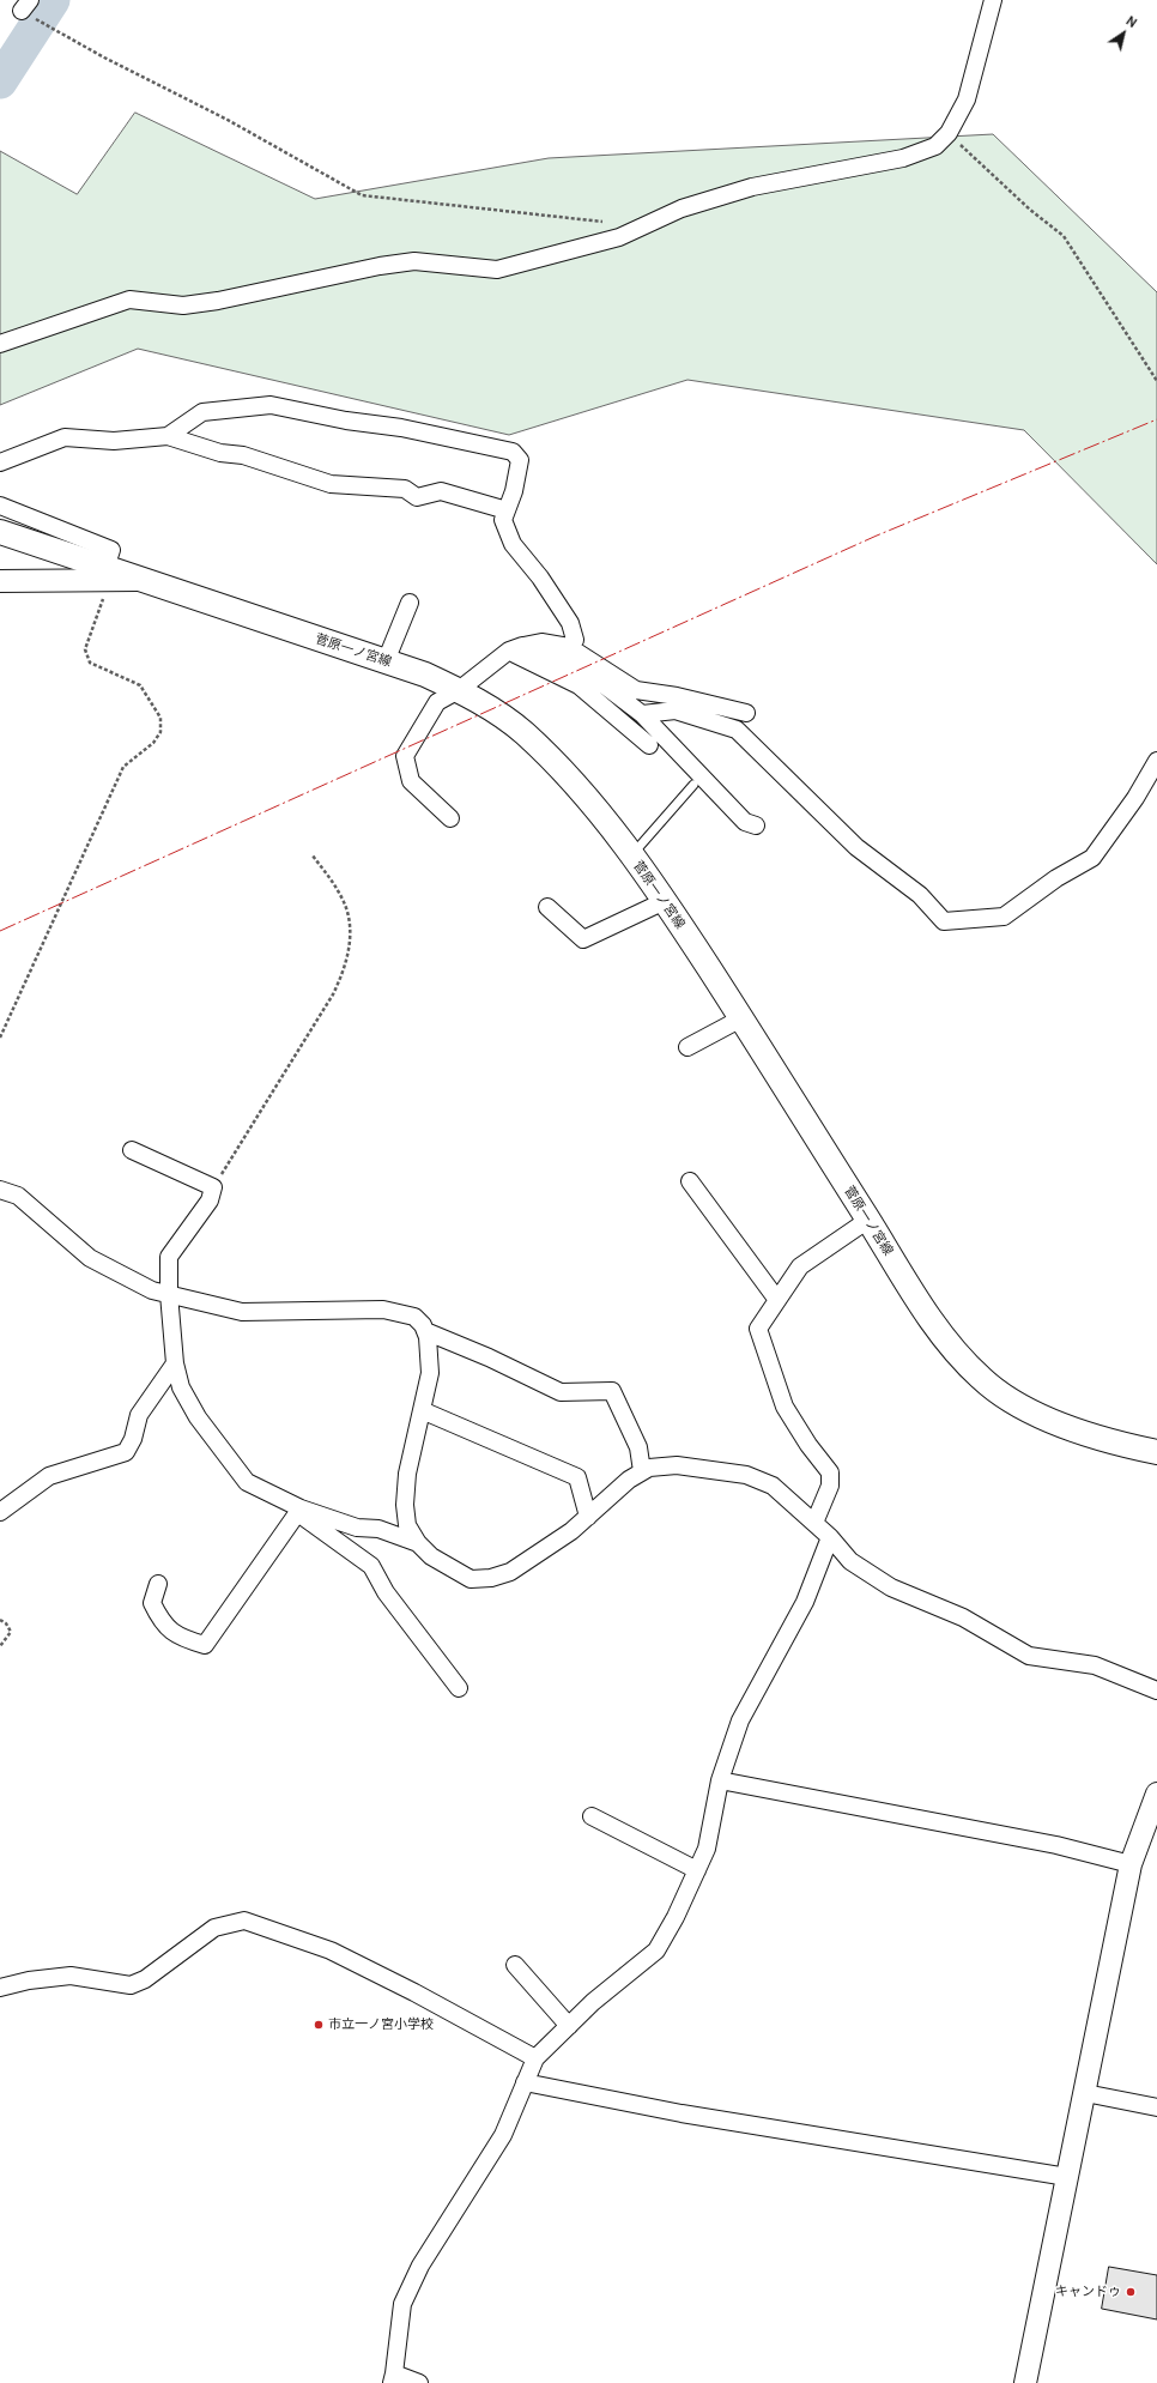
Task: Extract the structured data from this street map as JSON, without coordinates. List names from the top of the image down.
{
  "streets": {
    "main road": ["菅原一ノ宮線"]
  },
  "places": ["市立一ノ宮小学校", "キャンドゥ"],
  "north": "top right"
}
